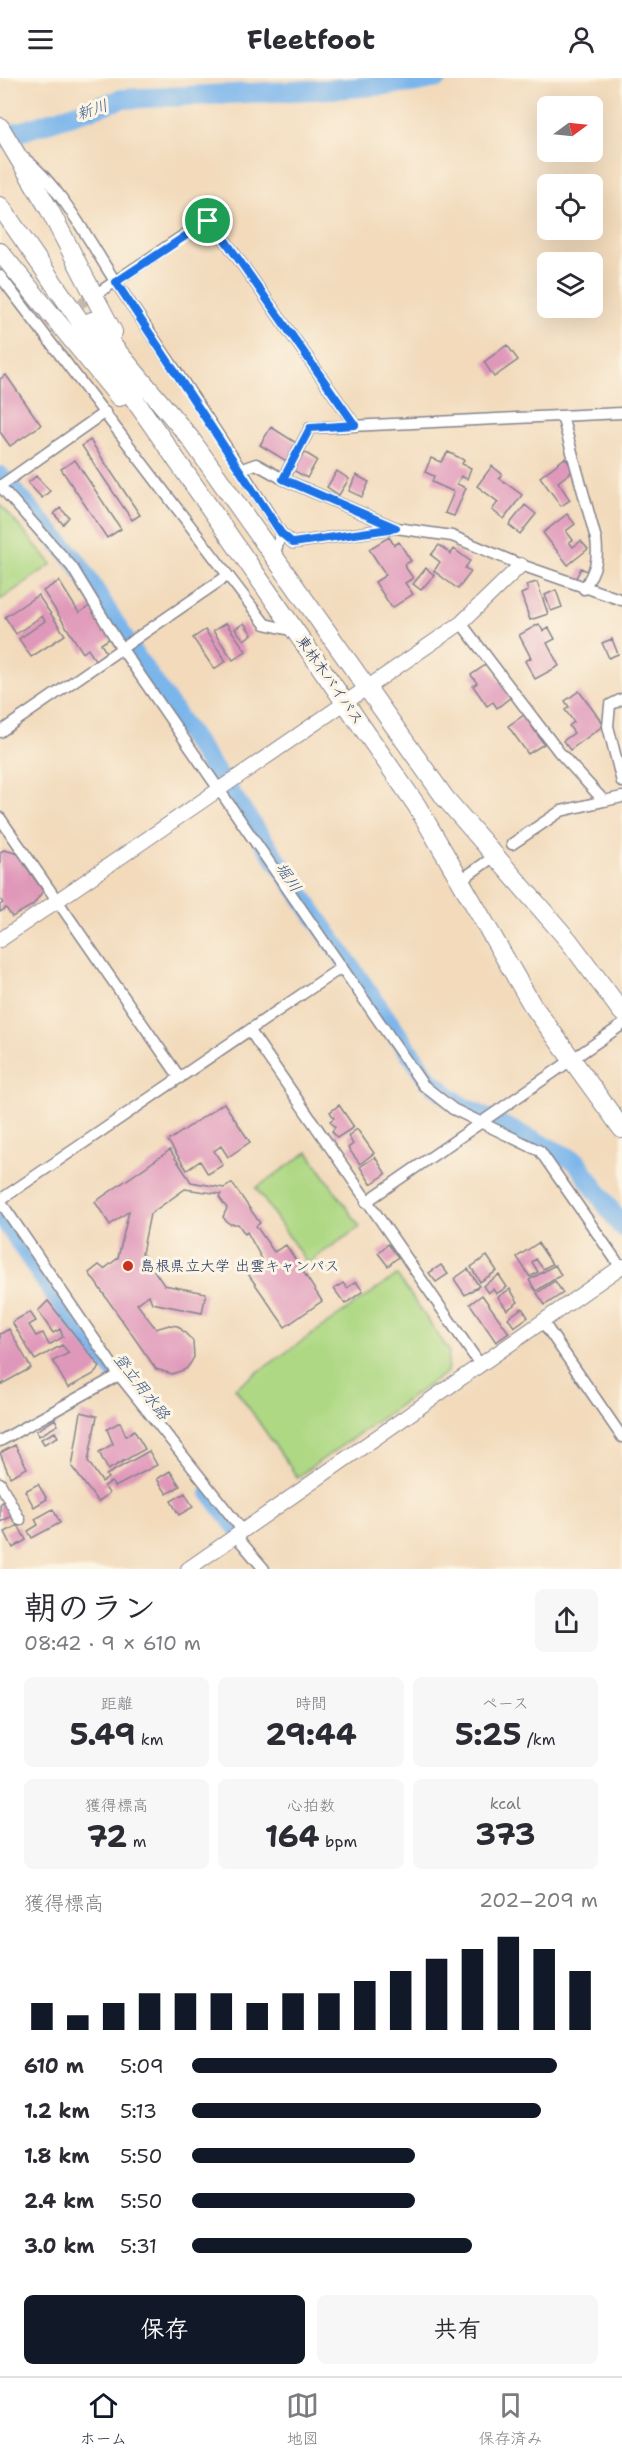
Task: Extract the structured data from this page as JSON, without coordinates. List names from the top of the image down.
{
  "streets": {
    "highway": ["東林木バイパス"]
  },
  "water": ["新川", "堀川", "登立用水路"],
  "places": ["島根県立大学 出雲キャンパス"],
  "north": "right",
  "page": {
    "header": "Fleetfoot",
    "heading": ["朝のラン", "08:42 · 9 × 610 m"],
    "stats": [
      ["距離", "5.49 km"],
      ["時間", "29:44"],
      ["ペース", "5:25 /km"],
      ["獲得標高", "72 m"],
      ["心拍数", "164 bpm"],
      ["kcal", "373"]
    ],
    "chart": ["獲得標高", "202–209 m"],
    "list": [
      {
        "name": "610 m",
        "note": "5:09"
      },
      {
        "name": "1.2 km",
        "note": "5:13"
      },
      {
        "name": "1.8 km",
        "note": "5:50"
      },
      {
        "name": "2.4 km",
        "note": "5:50"
      },
      {
        "name": "3.0 km",
        "note": "5:31"
      }
    ],
    "buttons": ["保存", "共有"],
    "tabs": ["ホーム", "地図", "保存済み"]
  }
}
